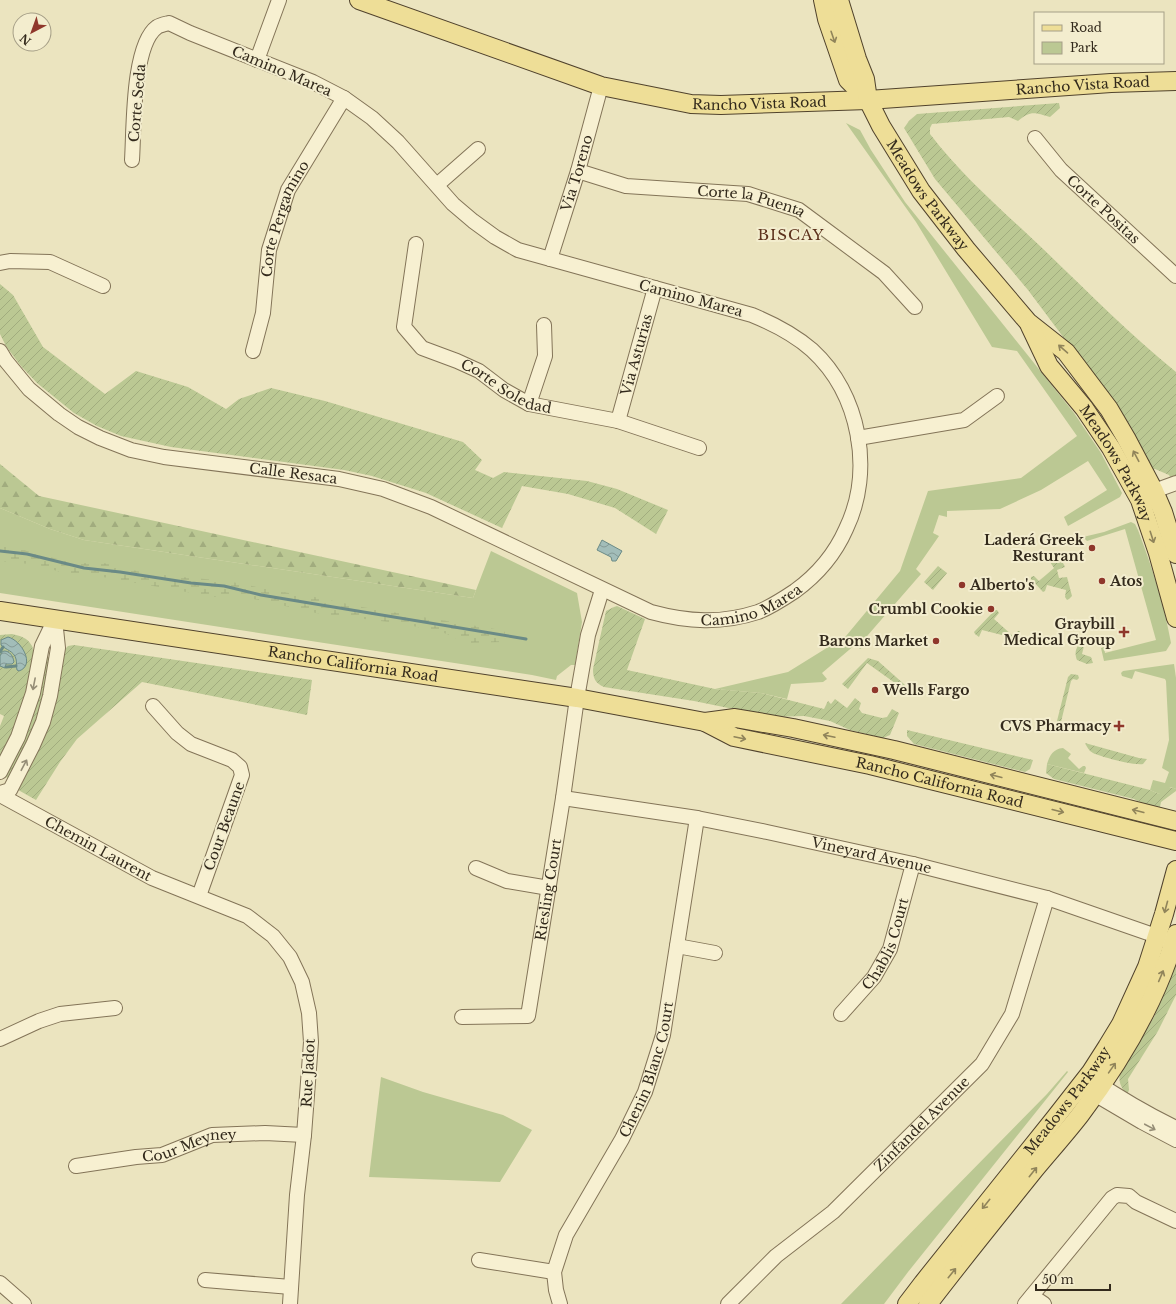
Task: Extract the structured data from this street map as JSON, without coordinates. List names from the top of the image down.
{
  "streets": {
    "main road": ["Rancho Vista Road", "Meadows Parkway", "Rancho California Road"],
    "street": [
      "Camino Marea",
      "Corte Seda",
      "Via Toreno",
      "Corte la Puenta",
      "Corte Positas",
      "Corte Pergamino",
      "Via Asturias",
      "Corte Soledad",
      "Calle Resaca",
      "Cour Beaune",
      "Chemin Laurent",
      "Vineyard Avenue",
      "Riesling Court",
      "Chablis Court",
      "Chenin Blanc Court",
      "Rue Jadot",
      "Zinfandel Avenue",
      "Cour Meyney"
    ]
  },
  "crossings": [
    ["Camino Marea", "Corte Seda"],
    ["Camino Marea", "Via Toreno"],
    ["Camino Marea", "Corte Pergamino"],
    ["Camino Marea", "Via Asturias"],
    ["Camino Marea", "Calle Resaca"],
    ["Camino Marea", "Riesling Court"],
    ["Rancho Vista Road", "Via Toreno"],
    ["Rancho Vista Road", "Meadows Parkway"],
    ["Via Toreno", "Corte la Puenta"],
    ["Meadows Parkway", "Vineyard Avenue"],
    ["Via Asturias", "Corte Soledad"],
    ["Calle Resaca", "Riesling Court"],
    ["Rancho California Road", "Riesling Court"],
    ["Cour Beaune", "Chemin Laurent"],
    ["Cour Beaune", "Rue Jadot"],
    ["Chemin Laurent", "Rue Jadot"],
    ["Vineyard Avenue", "Riesling Court"],
    ["Vineyard Avenue", "Chablis Court"],
    ["Vineyard Avenue", "Chenin Blanc Court"],
    ["Vineyard Avenue", "Zinfandel Avenue"],
    ["Rue Jadot", "Cour Meyney"]
  ],
  "districts": ["BISCAY"],
  "places": {
    "other": [
      "Laderá Greek Resturant",
      "Atos",
      "Alberto's",
      "Crumbl Cookie",
      "Barons Market",
      "Wells Fargo"
    ],
    "health": ["Graybill Medical Group", "CVS Pharmacy"]
  },
  "legend": ["Road", "Park"],
  "scale_bar": "50 m",
  "north": "bottom left"
}
